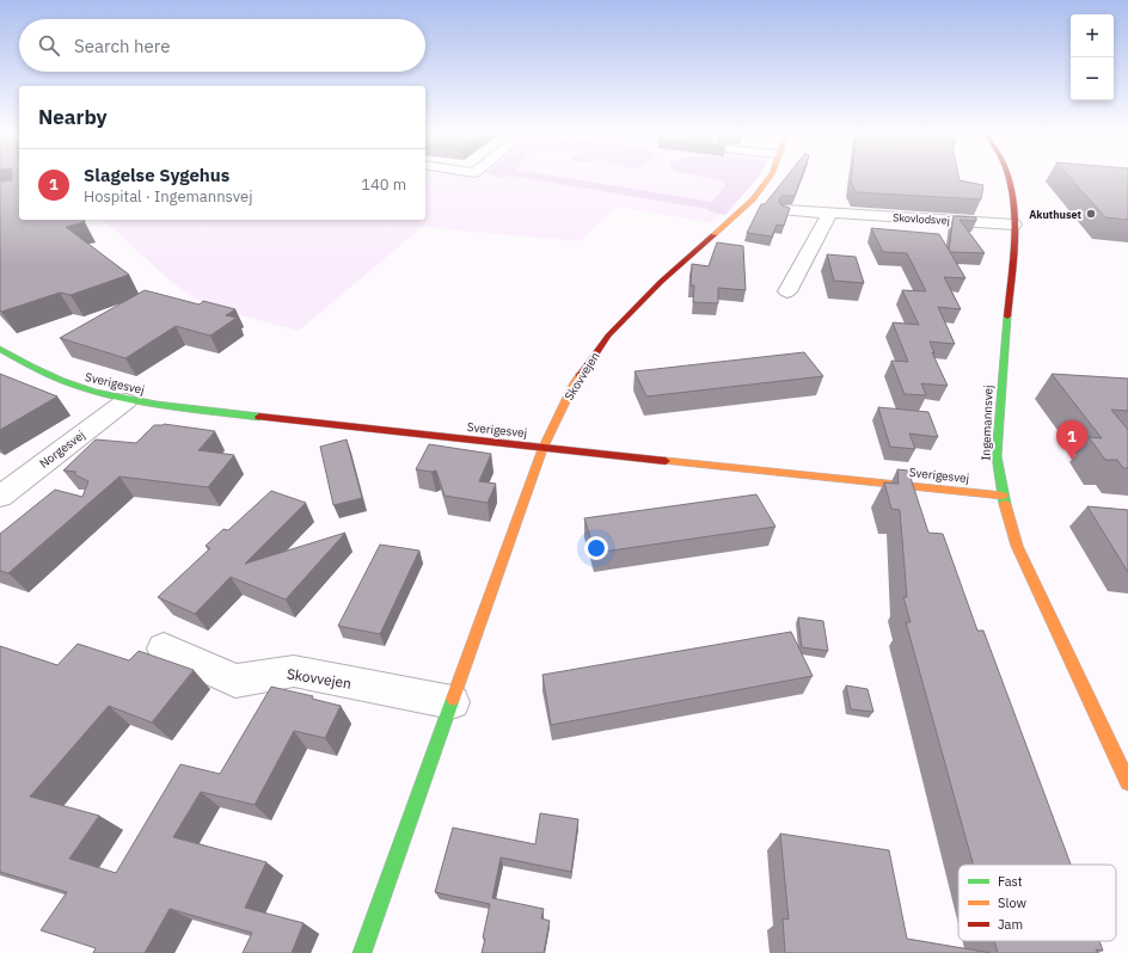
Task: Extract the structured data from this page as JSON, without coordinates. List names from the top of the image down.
{
  "streets": {
    "street": [
      "Skovlodsvej",
      "Skovvejen",
      "Sverigesvej",
      "Ingemannsvej",
      "Norgesvej"
    ]
  },
  "crossings": [
    ["Skovlodsvej", "Ingemannsvej"],
    ["Skovvejen", "Sverigesvej"],
    ["Sverigesvej", "Ingemannsvej"],
    ["Sverigesvej", "Norgesvej"]
  ],
  "places": ["Akuthuset"],
  "legend": ["Fast", "Slow", "Jam"],
  "page": {
    "map_buttons": ["+", "−"],
    "search": "Search here",
    "heading": "Nearby",
    "list": [
      {
        "mark": "1",
        "name": "Slagelse Sygehus",
        "note": "Hospital · Ingemannsvej",
        "value": "140 m"
      }
    ],
    "pins": "1"
  }
}
